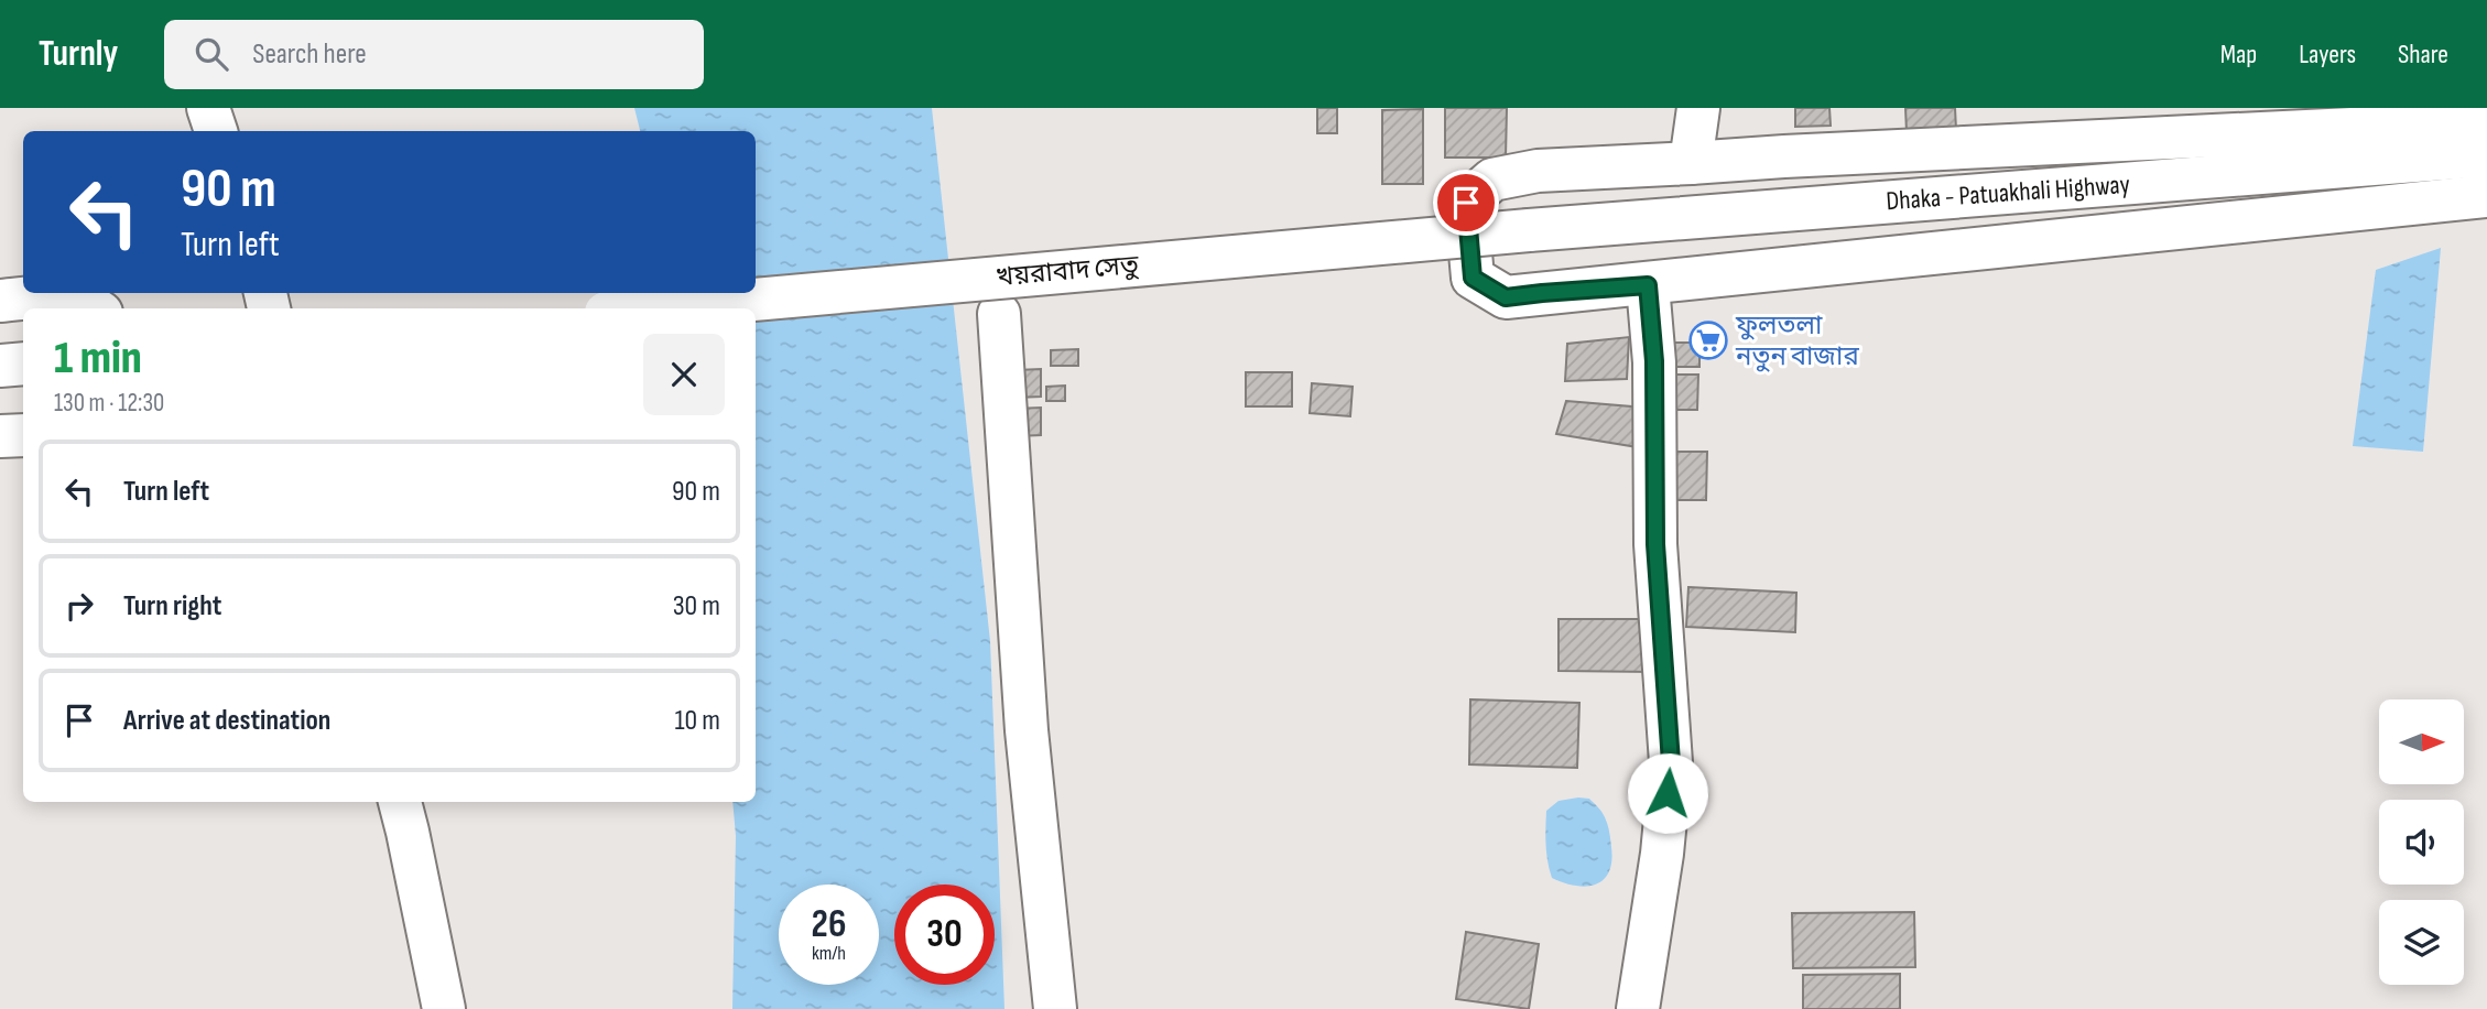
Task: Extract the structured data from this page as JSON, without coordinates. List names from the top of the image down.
{
  "streets": {
    "main road": ["Dhaka - Patuakhali Highway", "খয়রাবাদ সেতু"]
  },
  "crossings": [
    ["Dhaka - Patuakhali Highway", "খয়রাবাদ সেতু"]
  ],
  "places": {
    "supermarket": ["ফুলতলা নতুন বাজার"]
  },
  "north": "right",
  "page": {
    "header": "Turnly",
    "search": "Search here",
    "nav": ["Map", "Layers", "Share"],
    "turn": ["90 m", "Turn left"],
    "heading": ["1 min", "130 m · 12:30"],
    "list": [
      {
        "name": "Turn left",
        "value": "90 m"
      },
      {
        "name": "Turn right",
        "value": "30 m"
      },
      {
        "name": "Arrive at destination",
        "value": "10 m"
      }
    ],
    "speed": "26 km/h",
    "limit": "30"
  }
}
